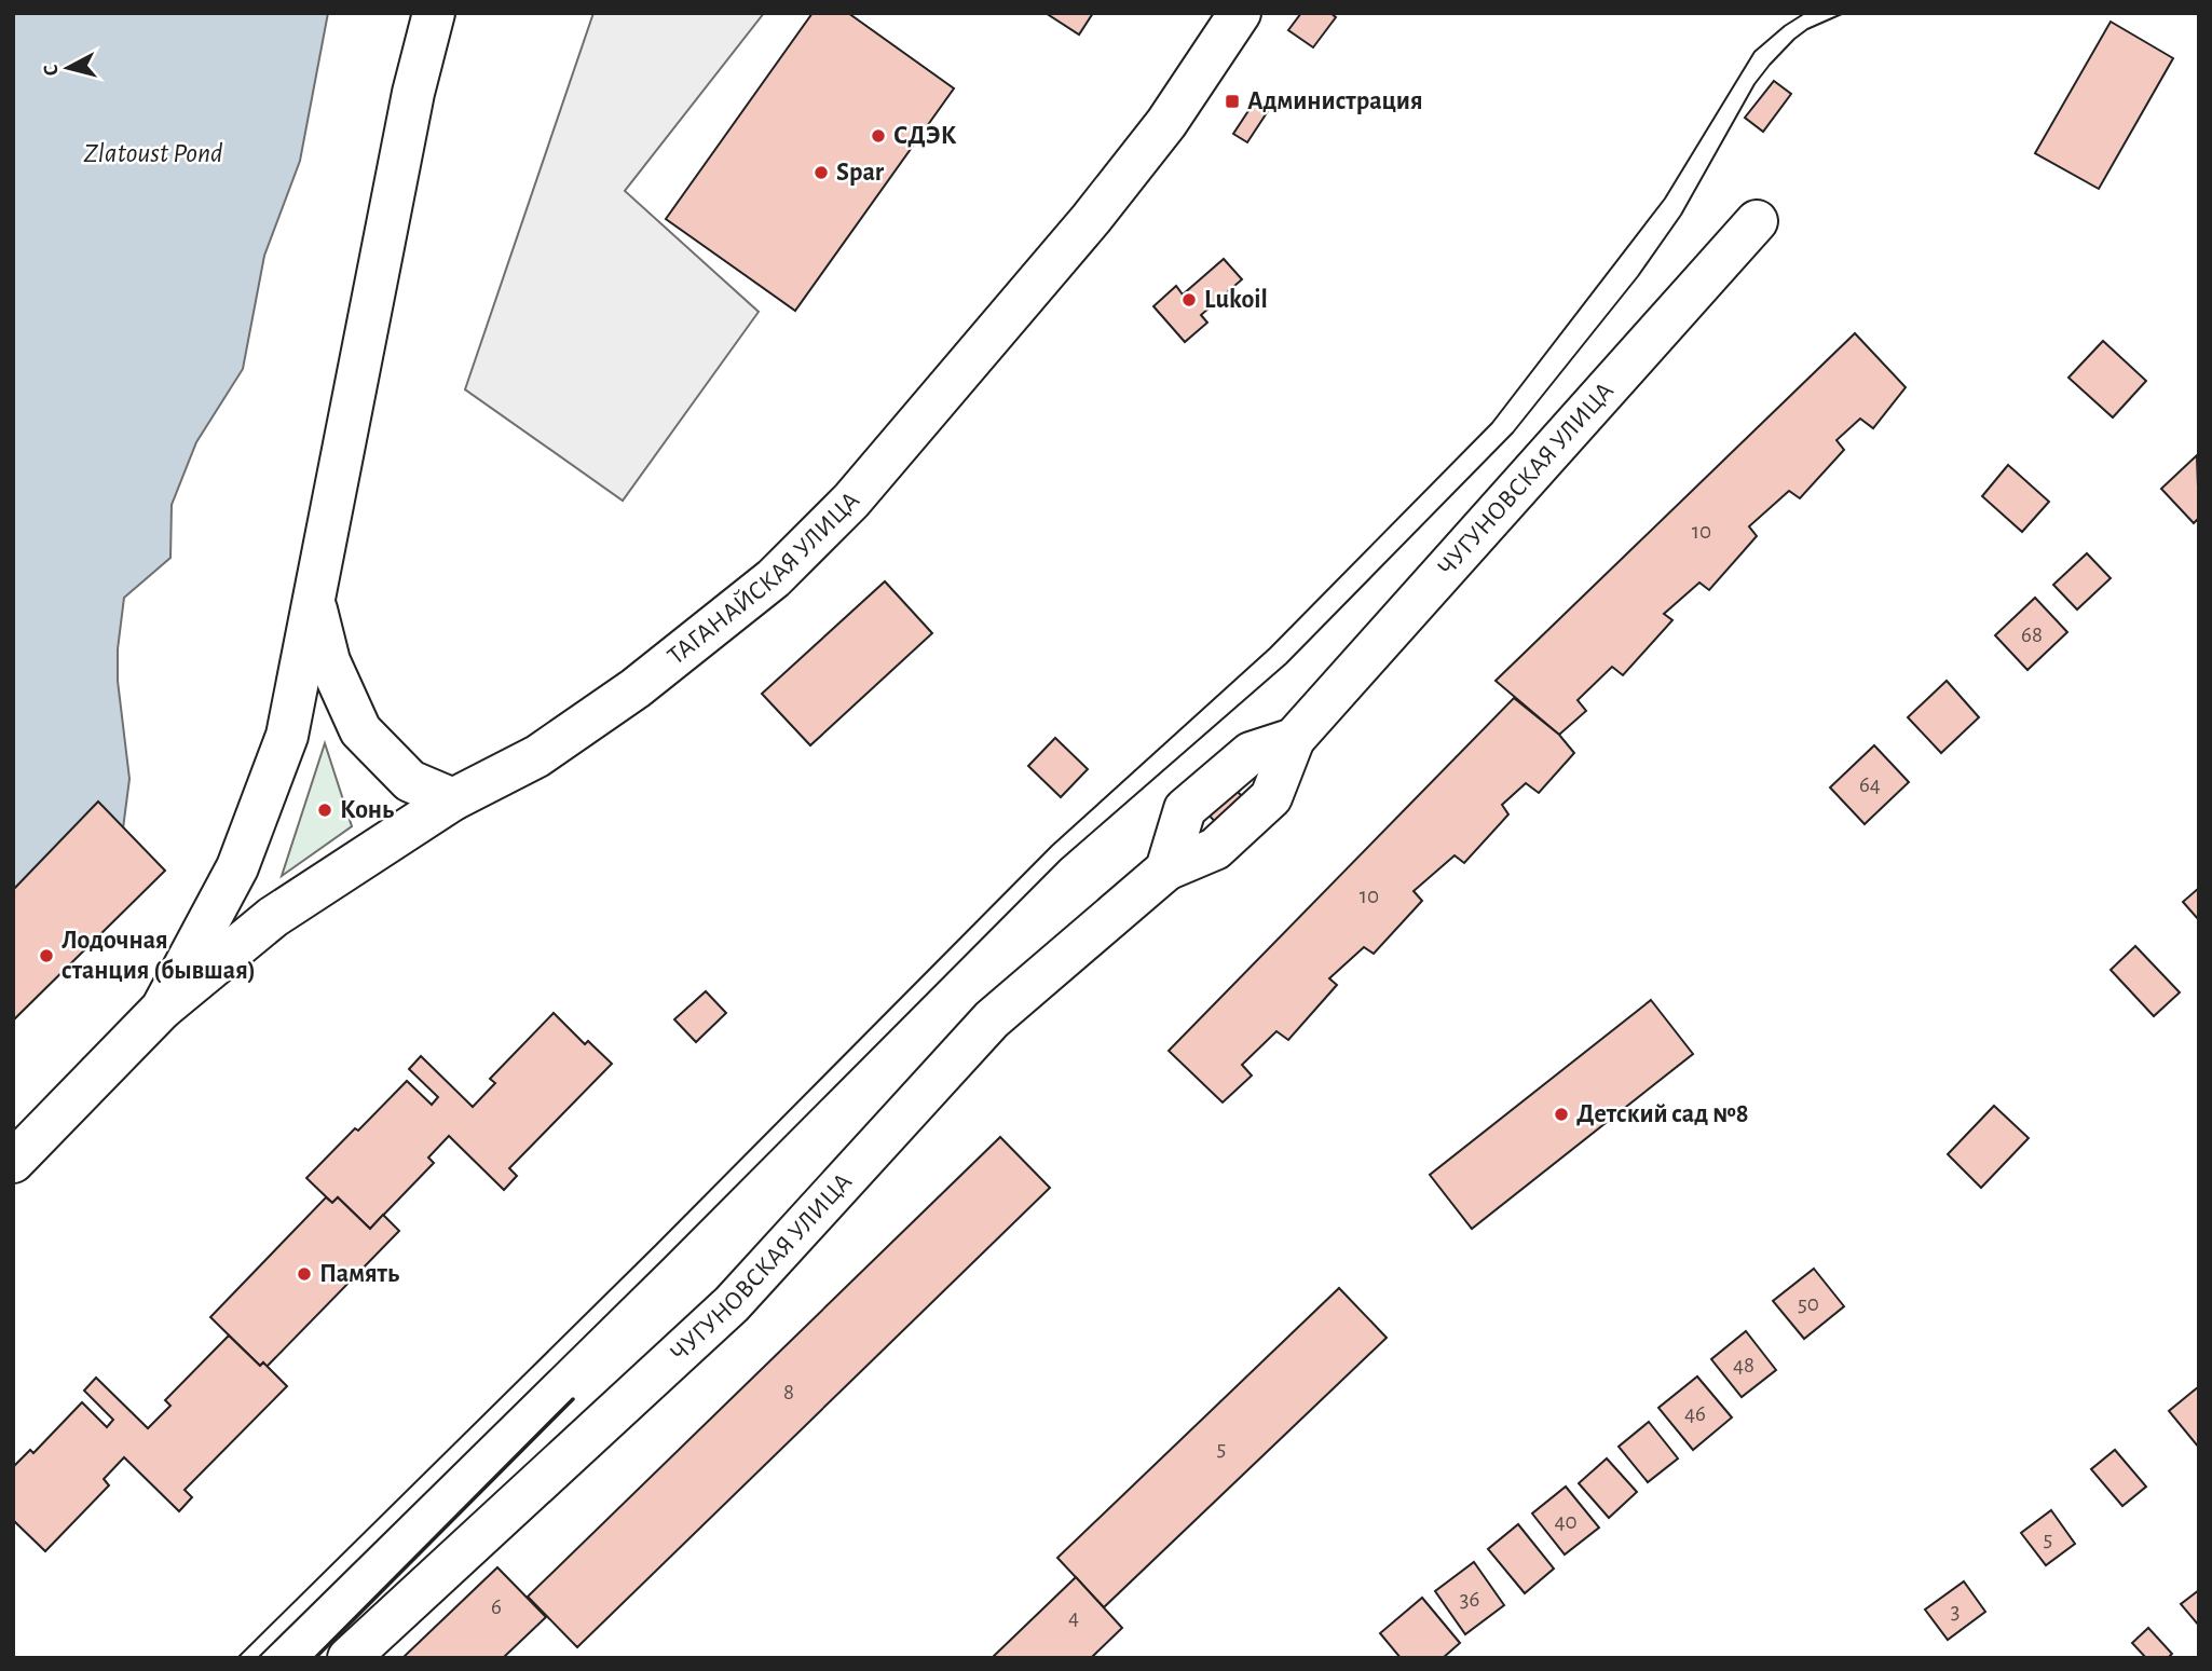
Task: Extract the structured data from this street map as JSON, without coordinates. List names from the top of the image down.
{
  "streets": {
    "main road": ["ЧУГУНОВСКАЯ УЛИЦА", "ТАГАНАЙСКАЯ УЛИЦА"]
  },
  "water": ["Zlatoust Pond"],
  "places": {
    "transit": ["Администрация"],
    "other": [
      "СДЭК",
      "Spar",
      "Lukoil",
      "Конь",
      "Лодочная станция (бывшая)",
      "Детский сад №8",
      "Память"
    ]
  },
  "house_numbers": [
    "10",
    "68",
    "64",
    "10",
    "50",
    "48",
    "8",
    "46",
    "5",
    "40",
    "5",
    "36",
    "6",
    "3",
    "4"
  ],
  "north": "left"
}
